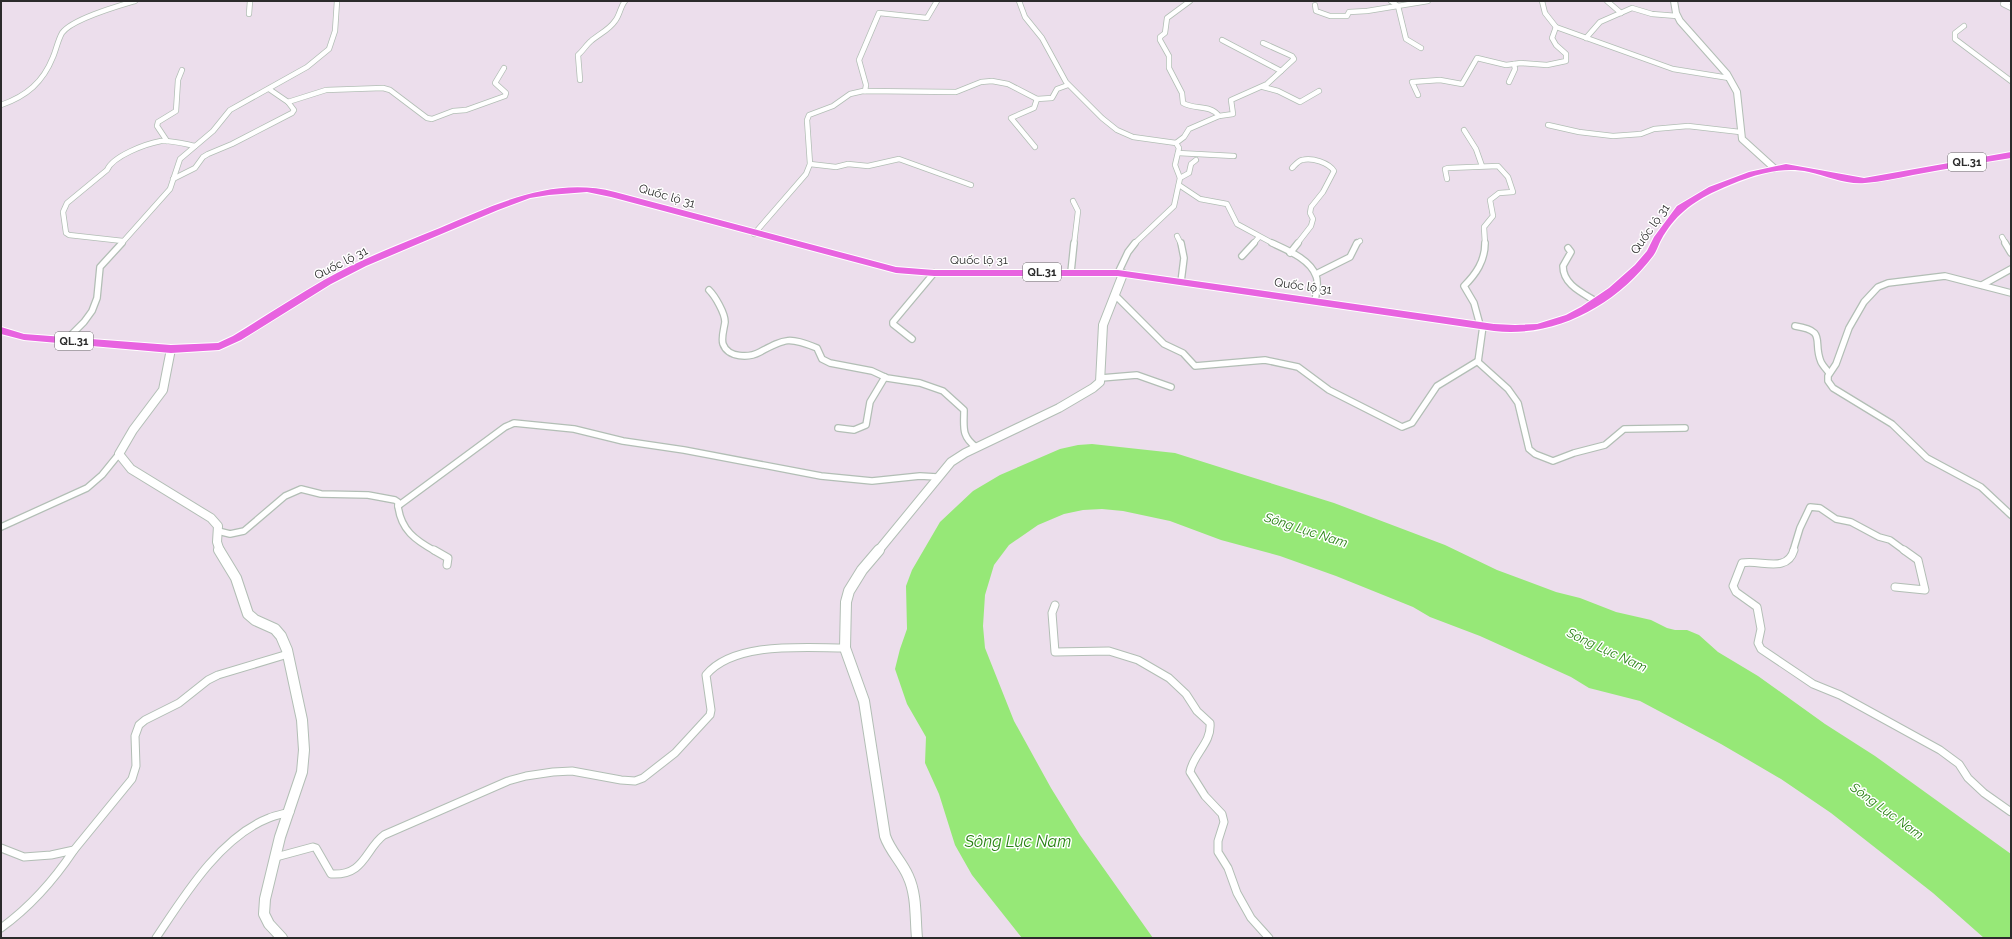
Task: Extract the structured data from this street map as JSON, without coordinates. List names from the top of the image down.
{
  "streets": {
    "highway": ["QL.31", "Quốc lộ 31"]
  },
  "water": ["Sông Lục Nam"]
}
